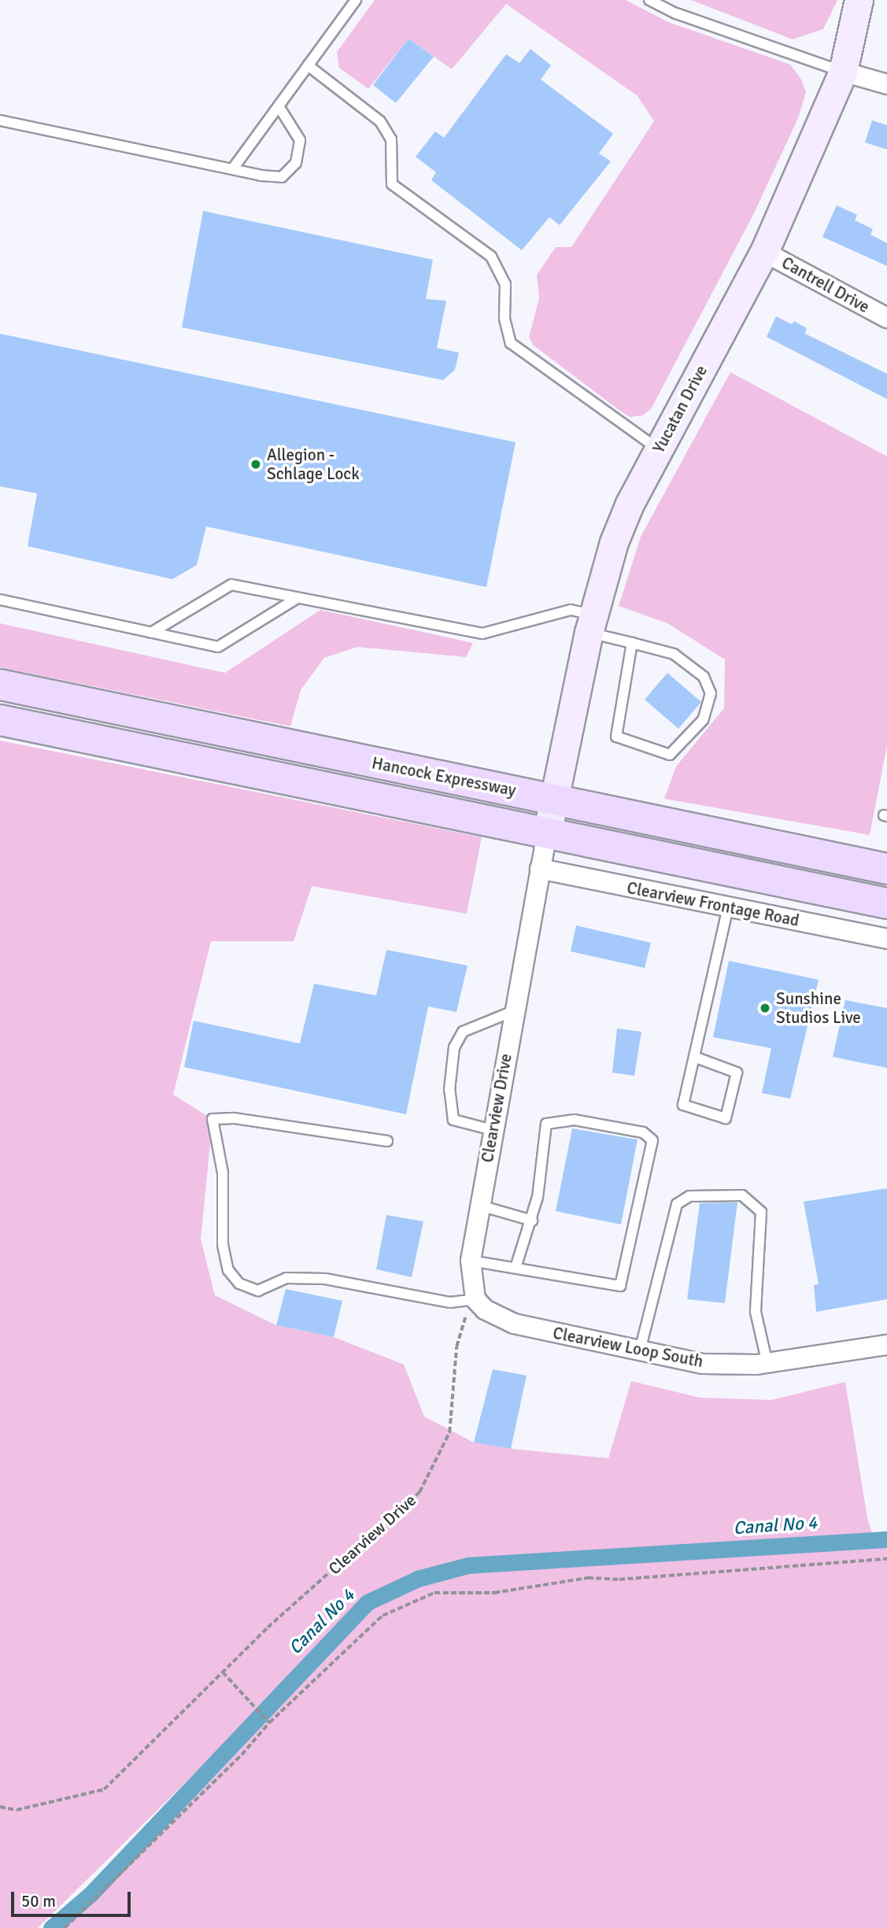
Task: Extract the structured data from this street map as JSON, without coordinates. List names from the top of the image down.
{
  "streets": {
    "main road": ["Hancock Expressway"],
    "street": [
      "Cantrell Drive",
      "Yucatan Drive",
      "Clearview Frontage Road",
      "Clearview Drive",
      "Clearview Loop South"
    ]
  },
  "crossings": [
    ["Cantrell Drive", "Yucatan Drive"],
    ["Yucatan Drive", "Hancock Expressway"],
    ["Yucatan Drive", "Clearview Drive"],
    ["Hancock Expressway", "Clearview Drive"],
    ["Clearview Frontage Road", "Clearview Drive"],
    ["Clearview Drive", "Clearview Loop South"]
  ],
  "water": ["Canal No 4"],
  "places": ["Allegion - Schlage Lock", "Sunshine Studios Live"],
  "scale_bar": "50 m"
}
